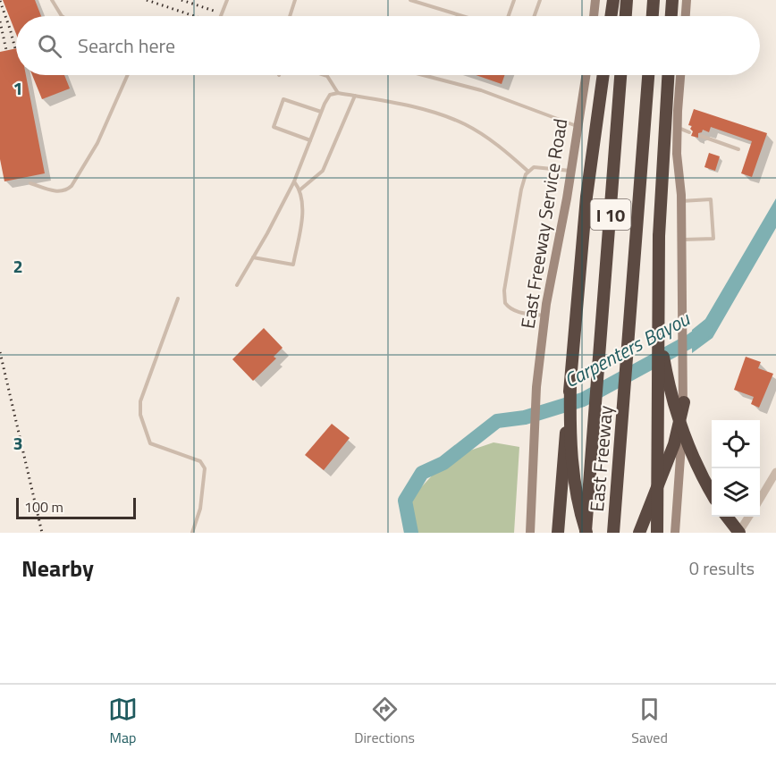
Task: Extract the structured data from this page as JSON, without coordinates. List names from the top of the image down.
{
  "streets": {
    "highway": ["I 10", "East Freeway"],
    "main road": ["East Freeway Service Road"]
  },
  "water": ["Carpenters Bayou"],
  "scale_bar": "100 m",
  "page": {
    "search": "Search here",
    "scale": "100 m",
    "heading": ["Nearby", "0 results"],
    "nav": ["Map", "Directions", "Saved"]
  },
  "grid": {
    "rows": ["1", "2", "3"]
  }
}
